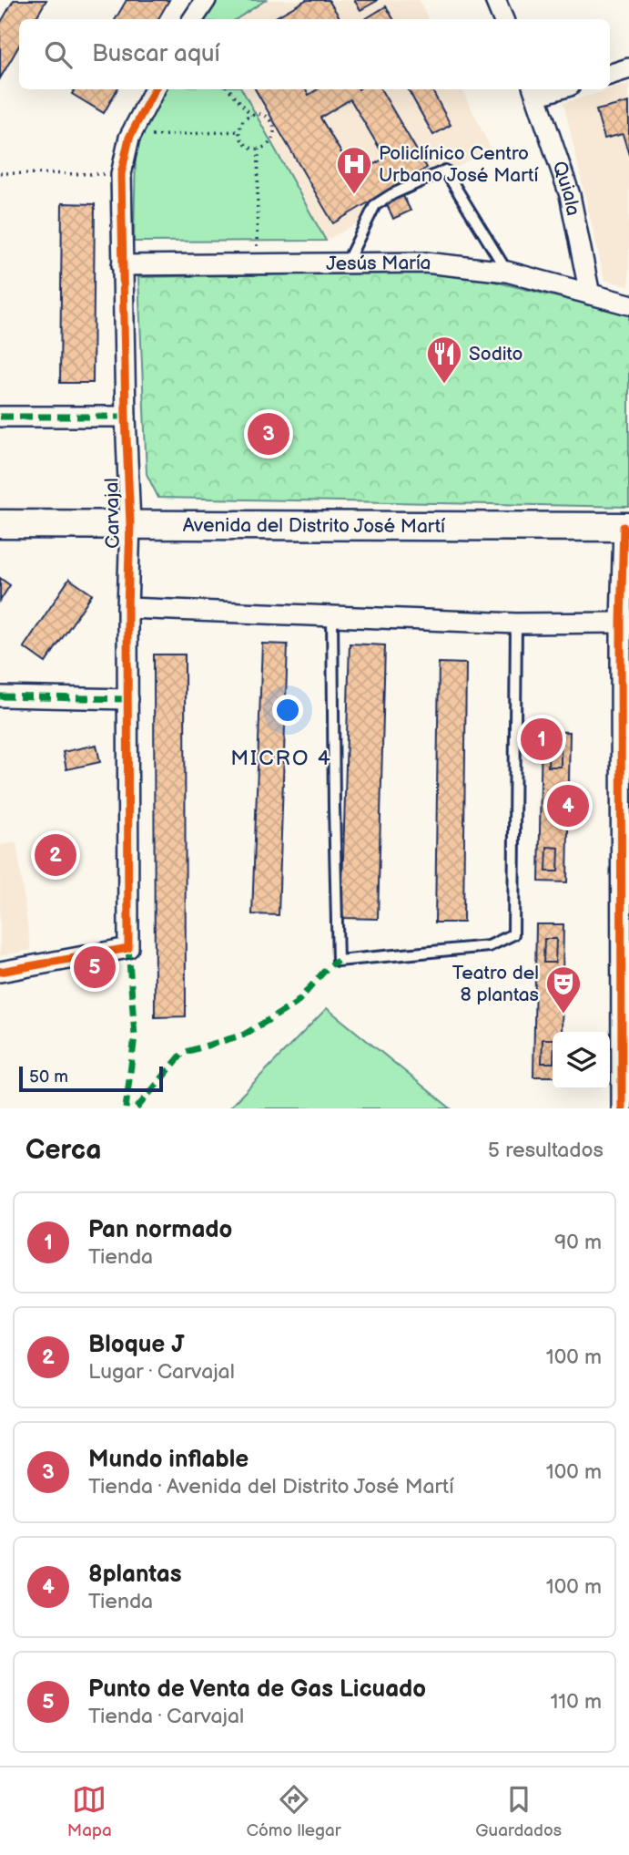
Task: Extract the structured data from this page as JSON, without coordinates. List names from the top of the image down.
{
  "streets": {
    "main road": ["Avenida del Distrito José Martí"],
    "street": ["Quiala", "Jesús María", "Carvajal"]
  },
  "crossings": [
    ["Quiala", "Jesús María"],
    ["Jesús María", "Carvajal"],
    ["Carvajal", "Avenida del Distrito José Martí"]
  ],
  "districts": ["MICRO 4"],
  "places": {
    "hospital": ["Policlínico Centro Urbano José Martí"],
    "restaurant": ["Sodito"],
    "theatre": ["Teatro del 8 plantas"]
  },
  "scale_bar": "50 m",
  "page": {
    "search": "Buscar aquí",
    "pins": [
      "3",
      "1",
      "4",
      "2",
      "5"
    ],
    "scale": "50 m",
    "heading": ["Cerca", "5 resultados"],
    "list": [
      {
        "mark": "1",
        "name": "Pan normado",
        "note": "Tienda",
        "value": "90 m"
      },
      {
        "mark": "2",
        "name": "Bloque J",
        "note": "Lugar · Carvajal",
        "value": "100 m"
      },
      {
        "mark": "3",
        "name": "Mundo inflable",
        "note": "Tienda · Avenida del Distrito José Martí",
        "value": "100 m"
      },
      {
        "mark": "4",
        "name": "8plantas",
        "note": "Tienda",
        "value": "100 m"
      },
      {
        "mark": "5",
        "name": "Punto de Venta de Gas Licuado",
        "note": "Tienda · Carvajal",
        "value": "110 m"
      }
    ],
    "nav": ["Mapa", "Cómo llegar", "Guardados"]
  }
}
